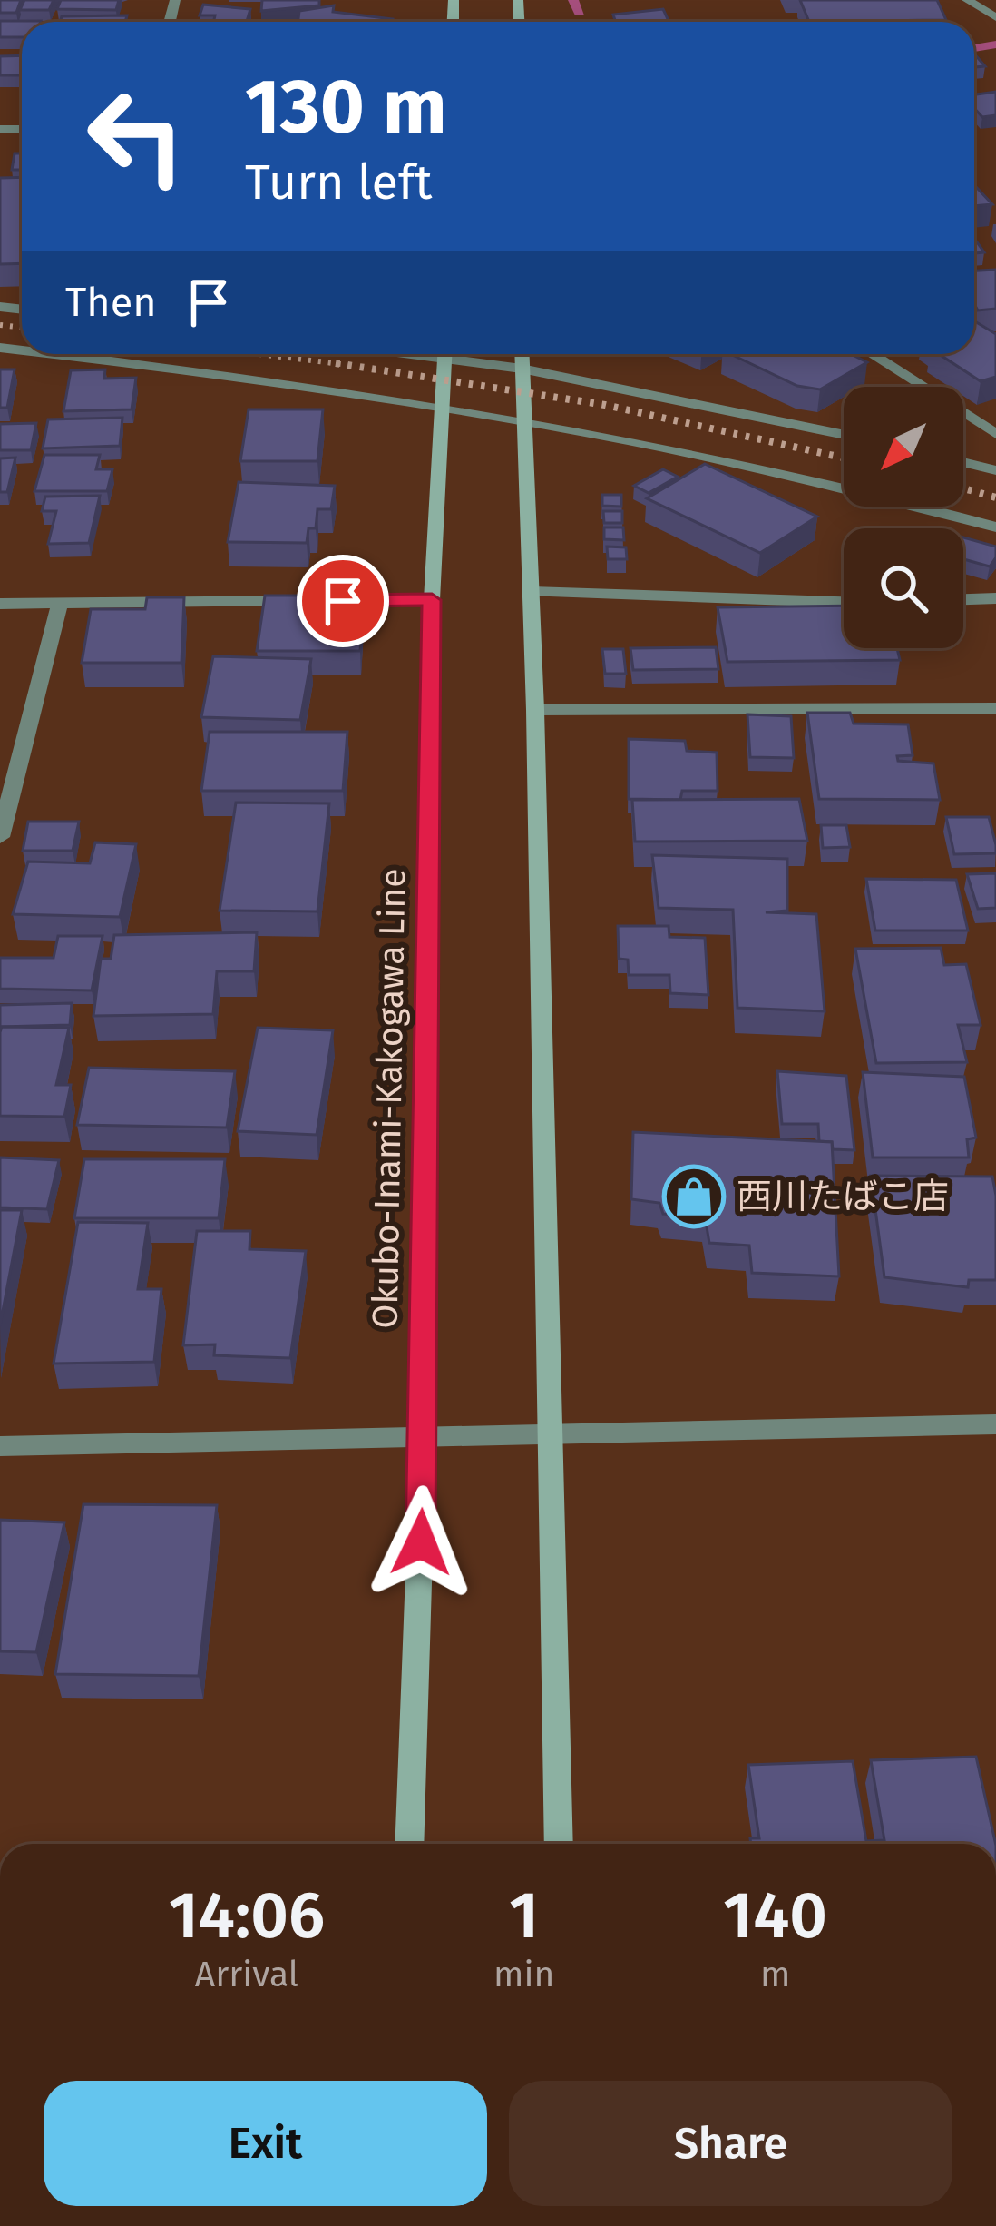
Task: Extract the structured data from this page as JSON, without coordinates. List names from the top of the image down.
{
  "streets": {
    "main road": ["Okubo-Inami-Kakogawa Line"]
  },
  "places": {
    "shop": ["西川たばこ店"]
  },
  "north": "bottom left",
  "page": {
    "turn": ["130 m", "Turn left"],
    "then": "Then",
    "eta": [
      "14:06",
      "Arrival",
      "1",
      "min",
      "140",
      "m"
    ],
    "buttons": ["Exit", "Share"]
  }
}
